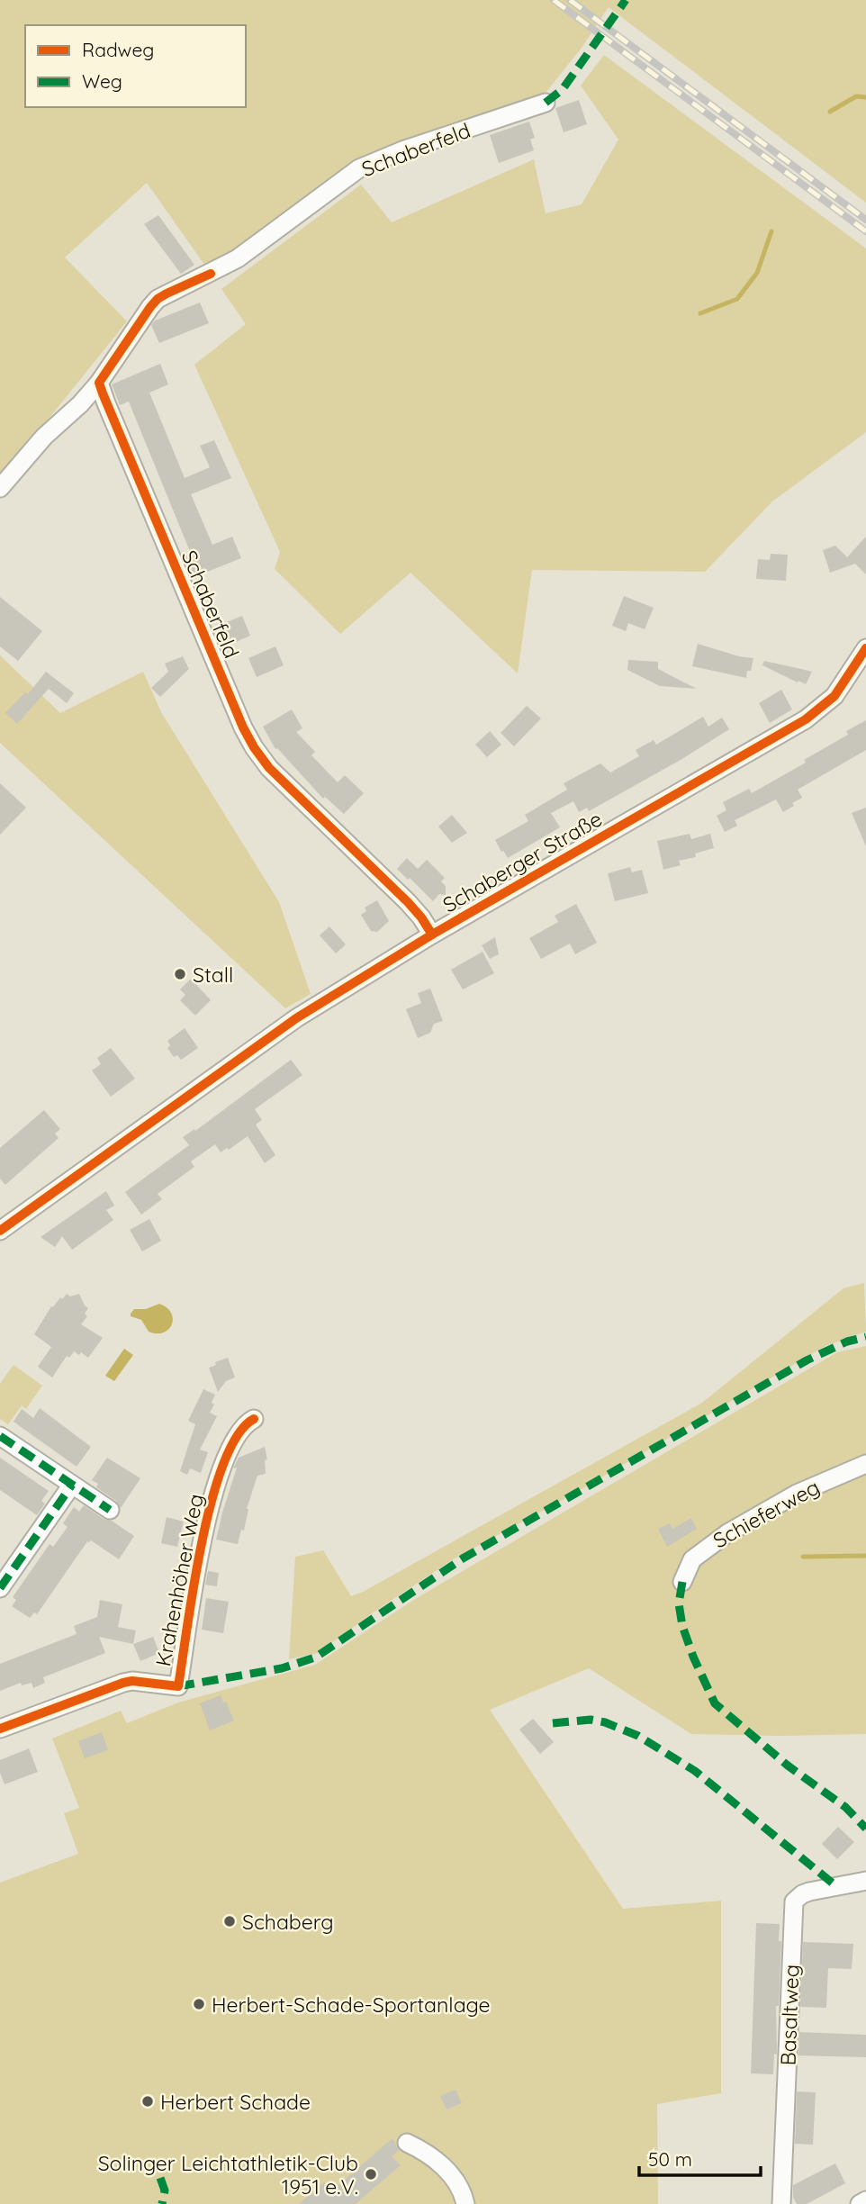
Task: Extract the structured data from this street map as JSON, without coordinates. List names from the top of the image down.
{
  "streets": {
    "street": [
      "Schaberfeld",
      "Schaberger Straße",
      "Schieferweg",
      "Krahenhöher Weg",
      "Basaltweg"
    ]
  },
  "crossings": [
    ["Schaberfeld", "Schaberger Straße"]
  ],
  "places": [
    "Stall",
    "Schaberg",
    "Herbert-Schade-Sportanlage",
    "Herbert Schade",
    "Solinger Leichtathletik-Club 1951 e.V."
  ],
  "legend": ["Radweg", "Weg"],
  "scale_bar": "50 m"
}
